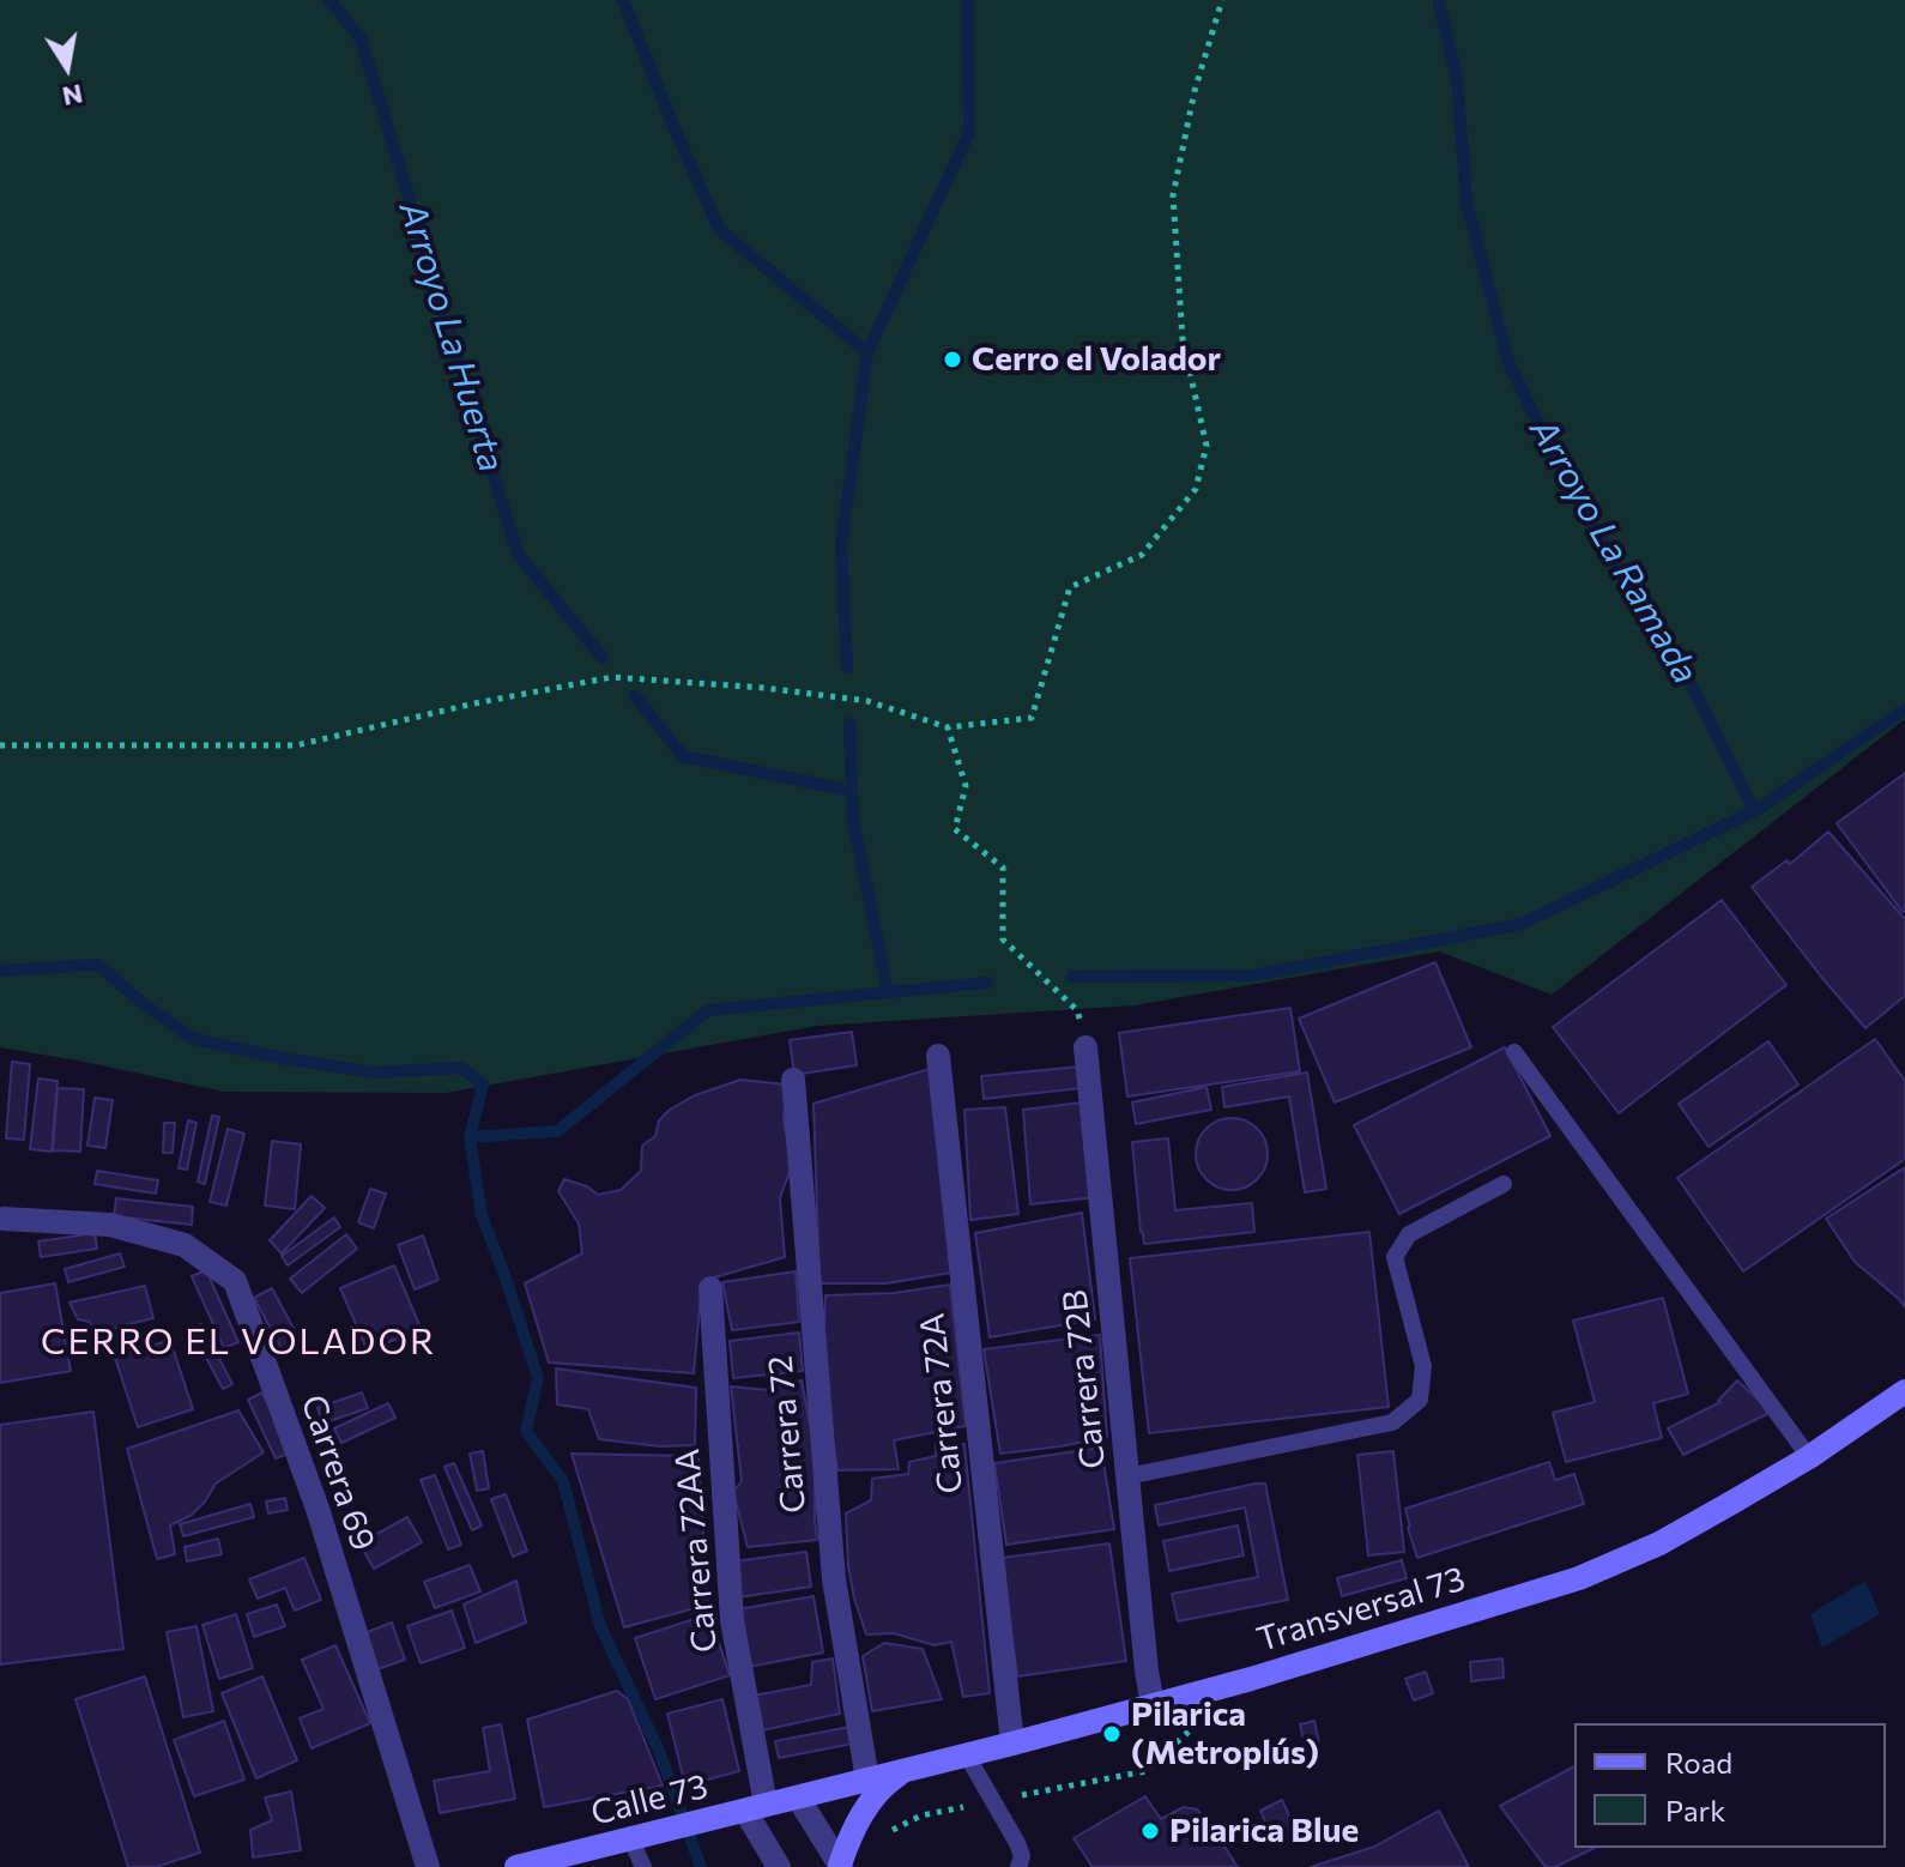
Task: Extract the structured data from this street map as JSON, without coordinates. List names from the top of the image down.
{
  "streets": {
    "main road": ["Transversal 73", "Calle 73"],
    "street": [
      "Carrera 72B",
      "Carrera 72A",
      "Carrera 72",
      "Carrera 69",
      "Carrera 72AA"
    ]
  },
  "crossings": [
    ["Carrera 72B", "Transversal 73"],
    ["Carrera 72A", "Transversal 73"],
    ["Carrera 72", "Transversal 73"],
    ["Carrera 72AA", "Calle 73"],
    ["Transversal 73", "Calle 73"]
  ],
  "districts": ["CERRO EL VOLADOR"],
  "water": ["Arroyo La Huerta", "Arroyo La Ramada"],
  "places": ["Cerro el Volador", "Pilarica (Metroplús)", "Pilarica Blue"],
  "legend": ["Road", "Park"],
  "north": "bottom"
}
